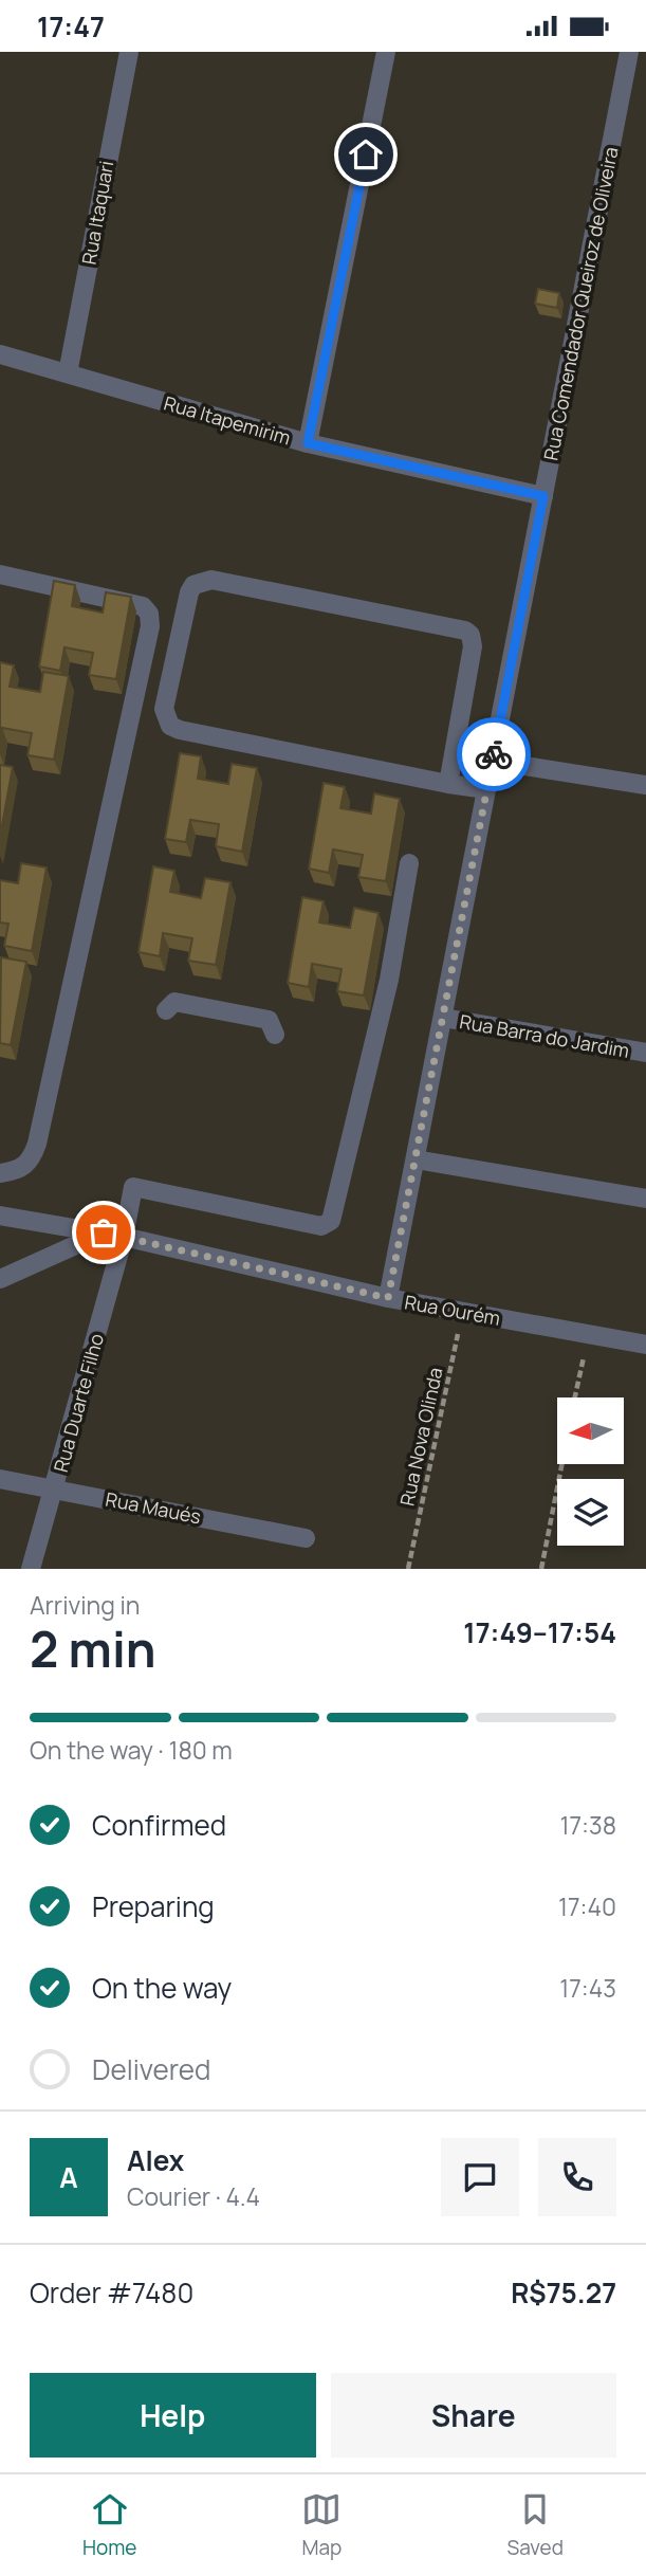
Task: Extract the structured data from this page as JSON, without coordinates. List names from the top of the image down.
{
  "streets": {
    "street": [
      "Rua Itaquari",
      "Rua Comendador Queiroz de Oliveira",
      "Rua Itapemirim",
      "Rua Barra do Jardim",
      "Rua Ourém",
      "Rua Duarte Filho",
      "Rua Maués"
    ],
    "path": ["Rua Nova Olinda"]
  },
  "crossings": [
    ["Rua Itaquari", "Rua Itapemirim"],
    ["Rua Comendador Queiroz de Oliveira", "Rua Itapemirim"],
    ["Rua Comendador Queiroz de Oliveira", "Rua Barra do Jardim"],
    ["Rua Comendador Queiroz de Oliveira", "Rua Ourém"],
    ["Rua Ourém", "Rua Duarte Filho"],
    ["Rua Ourém", "Rua Nova Olinda"],
    ["Rua Duarte Filho", "Rua Maués"]
  ],
  "north": "left",
  "page": {
    "status": "17:47",
    "heading": ["2 min", "Arriving in", "17:49–17:54"],
    "panel": [
      "Alex",
      "Courier · 4.4",
      "Order #7480",
      "R$75.27"
    ],
    "bar": "On the way · 180 m",
    "list": [
      ["Confirmed", "17:38"],
      ["Preparing", "17:40"],
      ["On the way", "17:43"],
      "Delivered"
    ],
    "round": "A",
    "buttons": ["Help", "Share"],
    "tabs": ["Home", "Map", "Saved"]
  }
}
